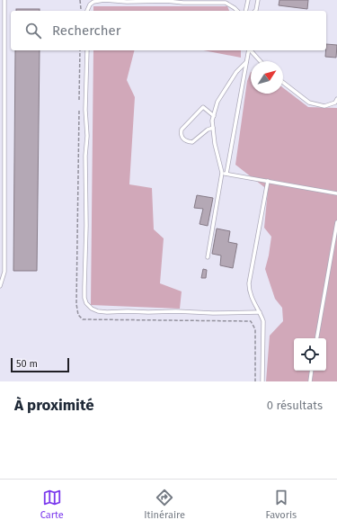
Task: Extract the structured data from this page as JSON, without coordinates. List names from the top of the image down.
{
  "scale_bar": "50 m",
  "north": "top right",
  "page": {
    "search": "Rechercher",
    "scale": "50 m",
    "heading": ["À proximité", "0 résultats"],
    "nav": ["Carte", "Itinéraire", "Favoris"]
  }
}
